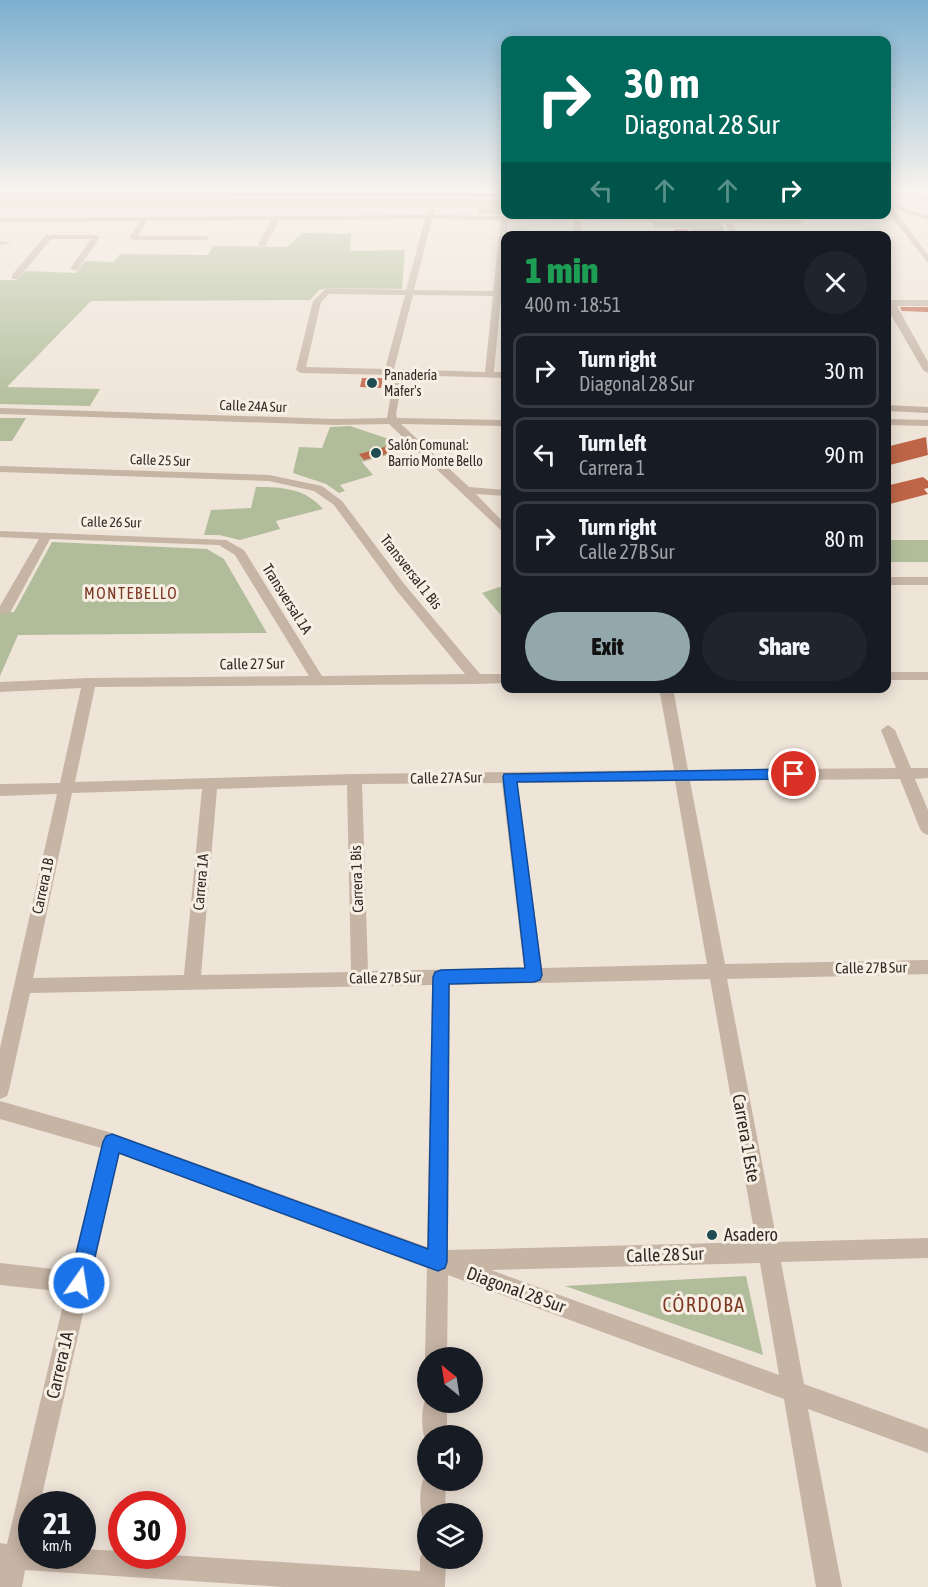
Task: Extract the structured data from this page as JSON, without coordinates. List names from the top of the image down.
{
  "streets": {
    "street": [
      "Calle 24A Sur",
      "Calle 25 Sur",
      "Calle 26 Sur",
      "Transversal 1 Bis",
      "Transversal 1A",
      "Calle 27 Sur",
      "Calle 27A Sur",
      "Carrera 1 Bis",
      "Carrera 1A",
      "Carrera 1B",
      "Calle 27B Sur",
      "Carrera 1 Este",
      "Calle 28 Sur",
      "Diagonal 28 Sur"
    ]
  },
  "crossings": [
    ["Calle 25 Sur", "Transversal 1 Bis"],
    ["Calle 26 Sur", "Transversal 1A"],
    ["Transversal 1 Bis", "Calle 27 Sur"],
    ["Transversal 1A", "Calle 27 Sur"],
    ["Calle 27 Sur", "Carrera 1B"],
    ["Calle 27A Sur", "Carrera 1 Bis"],
    ["Calle 27A Sur", "Carrera 1A"],
    ["Calle 27A Sur", "Carrera 1B"],
    ["Calle 27A Sur", "Carrera 1 Este"],
    ["Carrera 1 Bis", "Calle 27B Sur"],
    ["Carrera 1A", "Calle 27B Sur"],
    ["Carrera 1A", "Diagonal 28 Sur"],
    ["Carrera 1B", "Calle 27B Sur"],
    ["Calle 27B Sur", "Carrera 1 Este"],
    ["Carrera 1 Este", "Calle 28 Sur"],
    ["Carrera 1 Este", "Diagonal 28 Sur"],
    ["Calle 28 Sur", "Diagonal 28 Sur"]
  ],
  "districts": ["MONTEBELLO", "CÓRDOBA"],
  "places": ["Panadería Mafer's", "Salón Comunal: Barrio Monte Bello", "Asadero"],
  "north": "top left",
  "page": {
    "turn": ["30 m", "Diagonal 28 Sur"],
    "heading": ["1 min", "400 m · 18:51"],
    "list": [
      {
        "name": "Turn right",
        "note": "Diagonal 28 Sur",
        "value": "30 m"
      },
      {
        "name": "Turn left",
        "note": "Carrera 1",
        "value": "90 m"
      },
      {
        "name": "Turn right",
        "note": "Calle 27B Sur",
        "value": "80 m"
      }
    ],
    "buttons": ["Exit", "Share"],
    "speed": "21 km/h",
    "limit": "30"
  }
}
